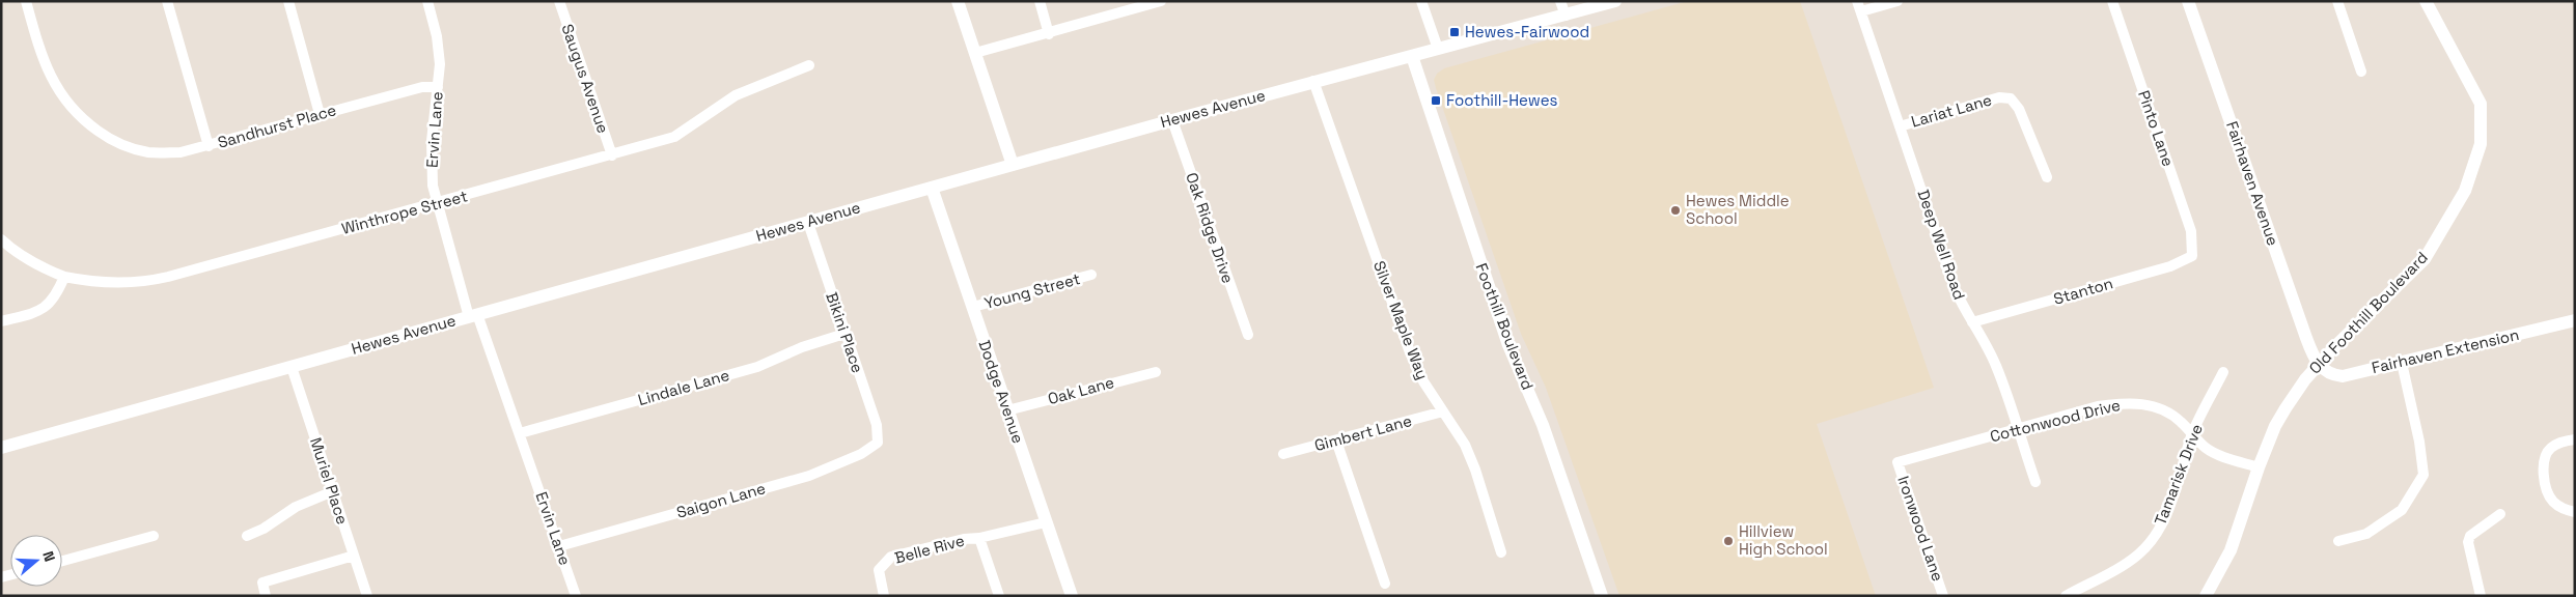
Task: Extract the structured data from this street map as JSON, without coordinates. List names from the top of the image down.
{
  "streets": {
    "street": [
      "Saugus Avenue",
      "Hewes Avenue",
      "Lariat Lane",
      "Sandhurst Place",
      "Pinto Lane",
      "Ervin Lane",
      "Fairhaven Avenue",
      "Winthrope Street",
      "Oak Ridge Drive",
      "Deep Well Road",
      "Young Street",
      "Stanton",
      "Old Foothill Boulevard",
      "Silver Maple Way",
      "Foothill Boulevard",
      "Bikini Place",
      "Fairhaven Extension",
      "Lindale Lane",
      "Oak Lane",
      "Dodge Avenue",
      "Cottonwood Drive",
      "Gimbert Lane",
      "Tamarisk Drive",
      "Muriel Place",
      "Saigon Lane",
      "Ironwood Lane",
      "Belle Rive"
    ]
  },
  "crossings": [
    ["Saugus Avenue", "Winthrope Street"],
    ["Hewes Avenue", "Ervin Lane"],
    ["Hewes Avenue", "Oak Ridge Drive"],
    ["Hewes Avenue", "Silver Maple Way"],
    ["Hewes Avenue", "Foothill Boulevard"],
    ["Hewes Avenue", "Bikini Place"],
    ["Hewes Avenue", "Dodge Avenue"],
    ["Hewes Avenue", "Muriel Place"],
    ["Lariat Lane", "Deep Well Road"],
    ["Sandhurst Place", "Ervin Lane"],
    ["Pinto Lane", "Stanton"],
    ["Ervin Lane", "Winthrope Street"],
    ["Ervin Lane", "Lindale Lane"],
    ["Ervin Lane", "Saigon Lane"],
    ["Fairhaven Avenue", "Old Foothill Boulevard"],
    ["Fairhaven Avenue", "Fairhaven Extension"],
    ["Deep Well Road", "Stanton"],
    ["Deep Well Road", "Cottonwood Drive"],
    ["Young Street", "Dodge Avenue"],
    ["Old Foothill Boulevard", "Fairhaven Extension"],
    ["Old Foothill Boulevard", "Cottonwood Drive"],
    ["Silver Maple Way", "Gimbert Lane"],
    ["Bikini Place", "Lindale Lane"],
    ["Bikini Place", "Saigon Lane"],
    ["Oak Lane", "Dodge Avenue"],
    ["Dodge Avenue", "Belle Rive"],
    ["Cottonwood Drive", "Tamarisk Drive"],
    ["Cottonwood Drive", "Ironwood Lane"]
  ],
  "places": {
    "transit": ["Hewes-Fairwood", "Foothill-Hewes"],
    "other": ["Hewes Middle School", "Hillview High School"]
  },
  "north": "right"
}
